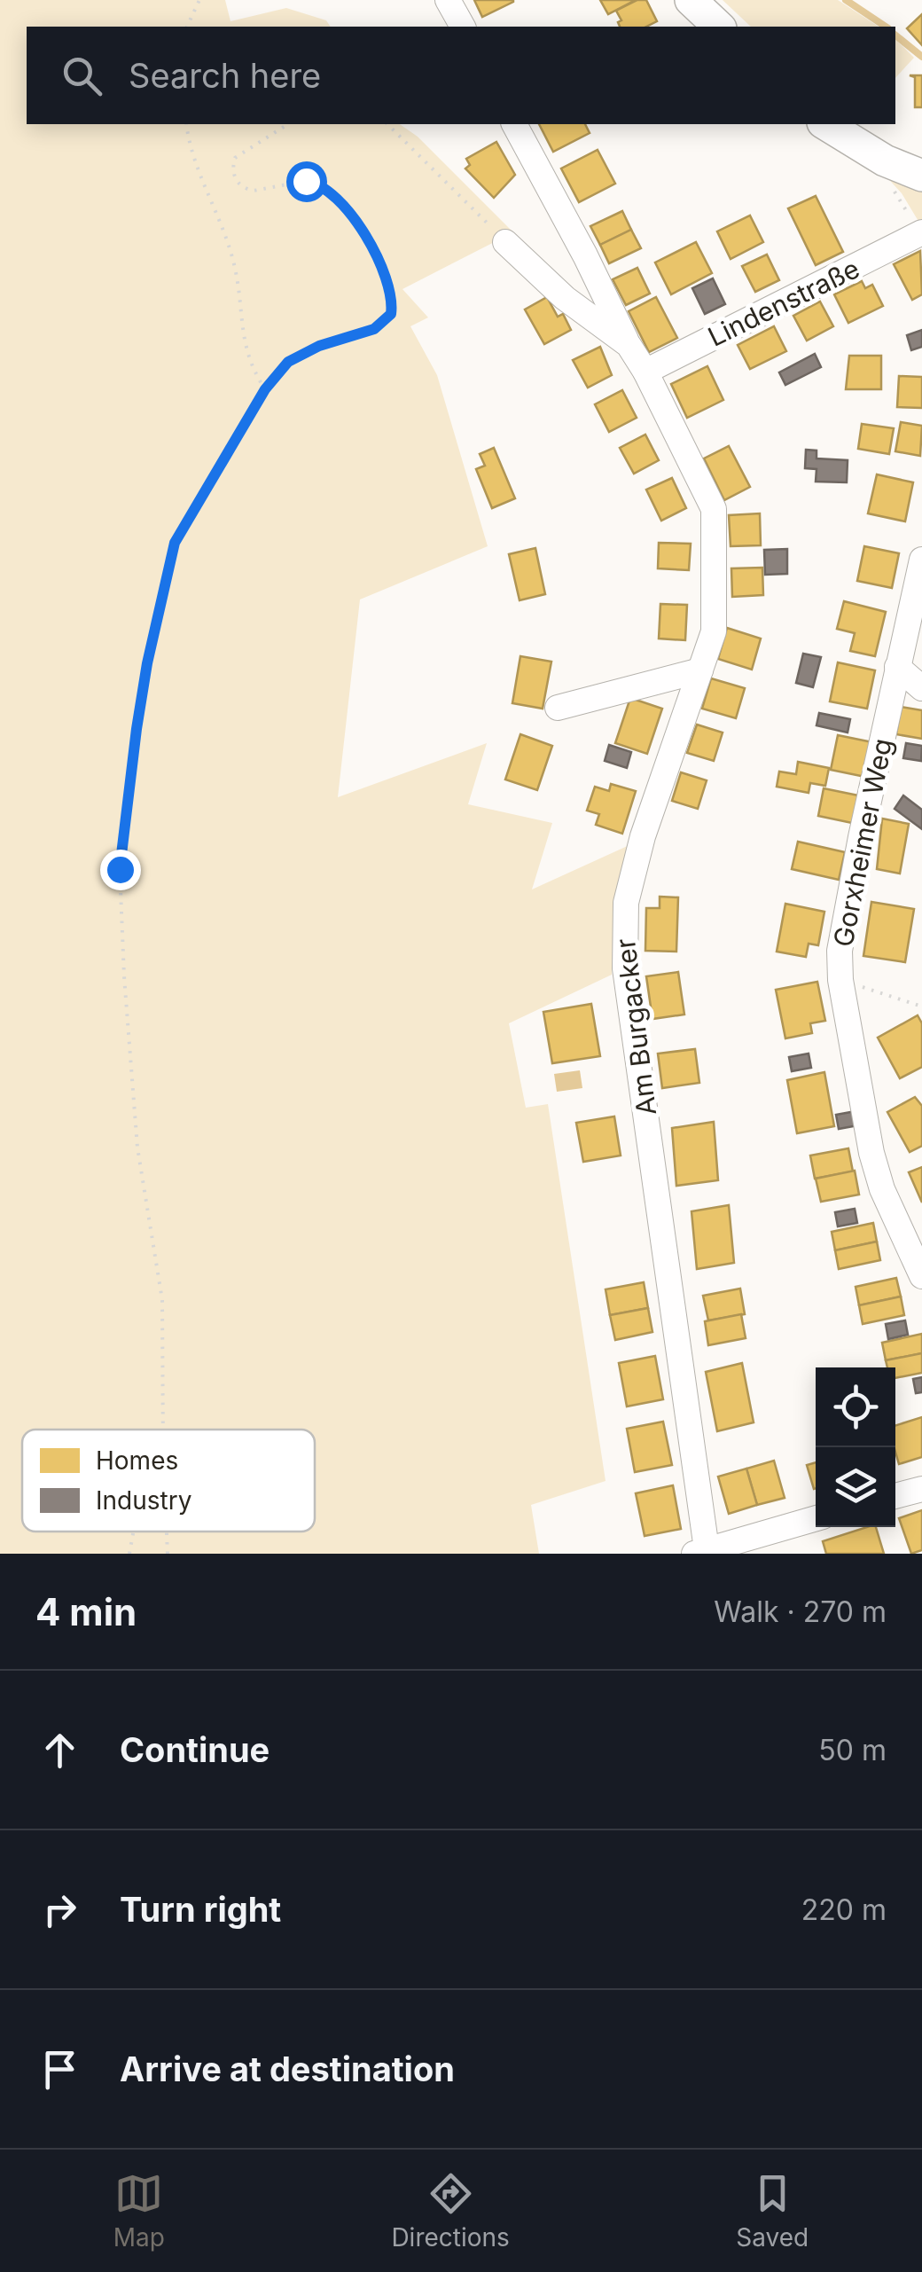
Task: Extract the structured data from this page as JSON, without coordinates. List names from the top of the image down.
{
  "streets": {
    "street": ["Lindenstraße", "Gorxheimer Weg", "Am Burgacker"]
  },
  "crossings": [
    ["Lindenstraße", "Am Burgacker"]
  ],
  "legend": ["Homes", "Industry"],
  "page": {
    "search": "Search here",
    "heading": ["4 min", "Walk · 270 m"],
    "list": [
      ["Continue", "50 m"],
      ["Turn right", "220 m"],
      "Arrive at destination"
    ],
    "nav": ["Map", "Directions", "Saved"]
  }
}
